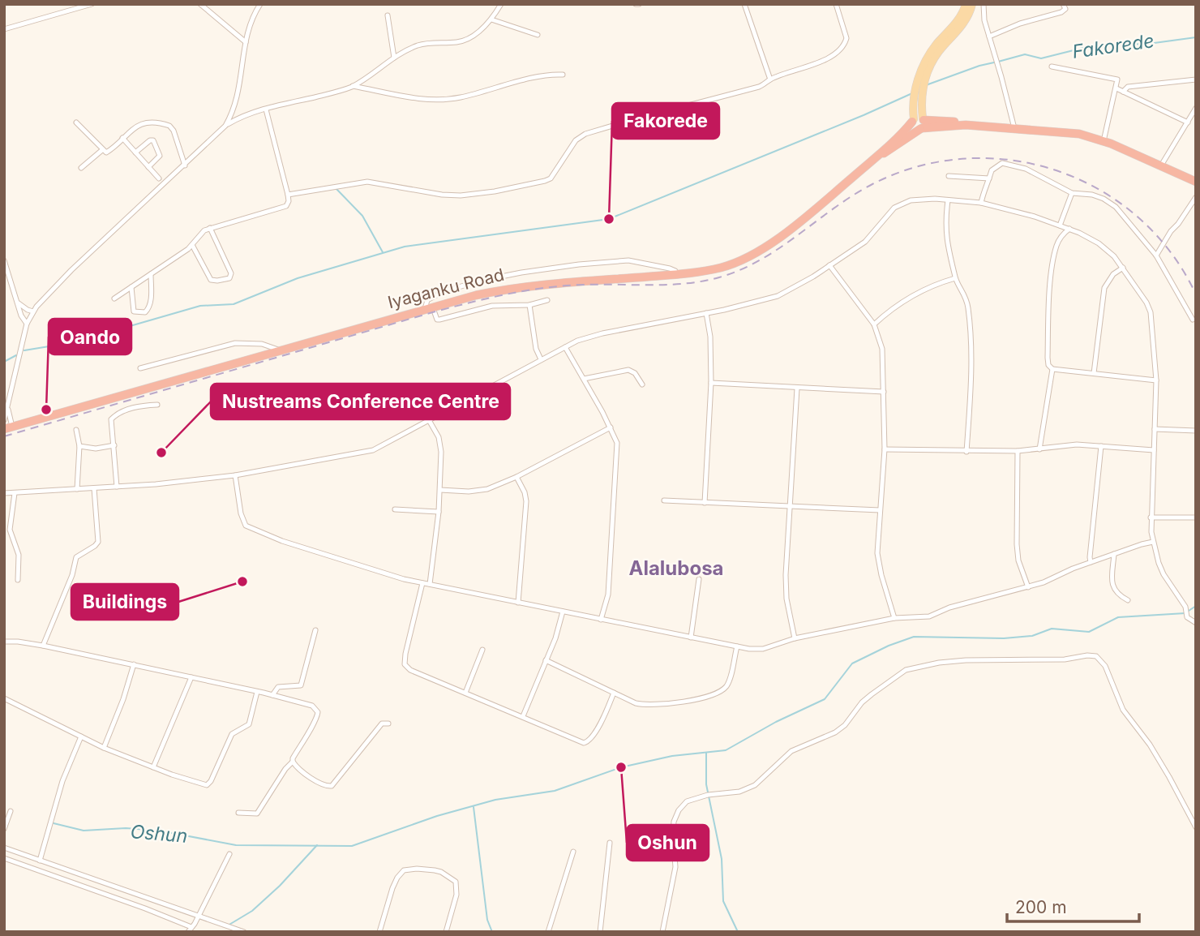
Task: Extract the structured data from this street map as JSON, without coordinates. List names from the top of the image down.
{
  "streets": {
    "highway": ["Iyaganku Road"]
  },
  "districts": ["Alalubosa"],
  "water": ["Fakorede", "Oshun"],
  "places": [
    "Fakorede",
    "Oando",
    "Nustreams Conference Centre",
    "Buildings",
    "Oshun"
  ],
  "scale_bar": "200 m"
}
